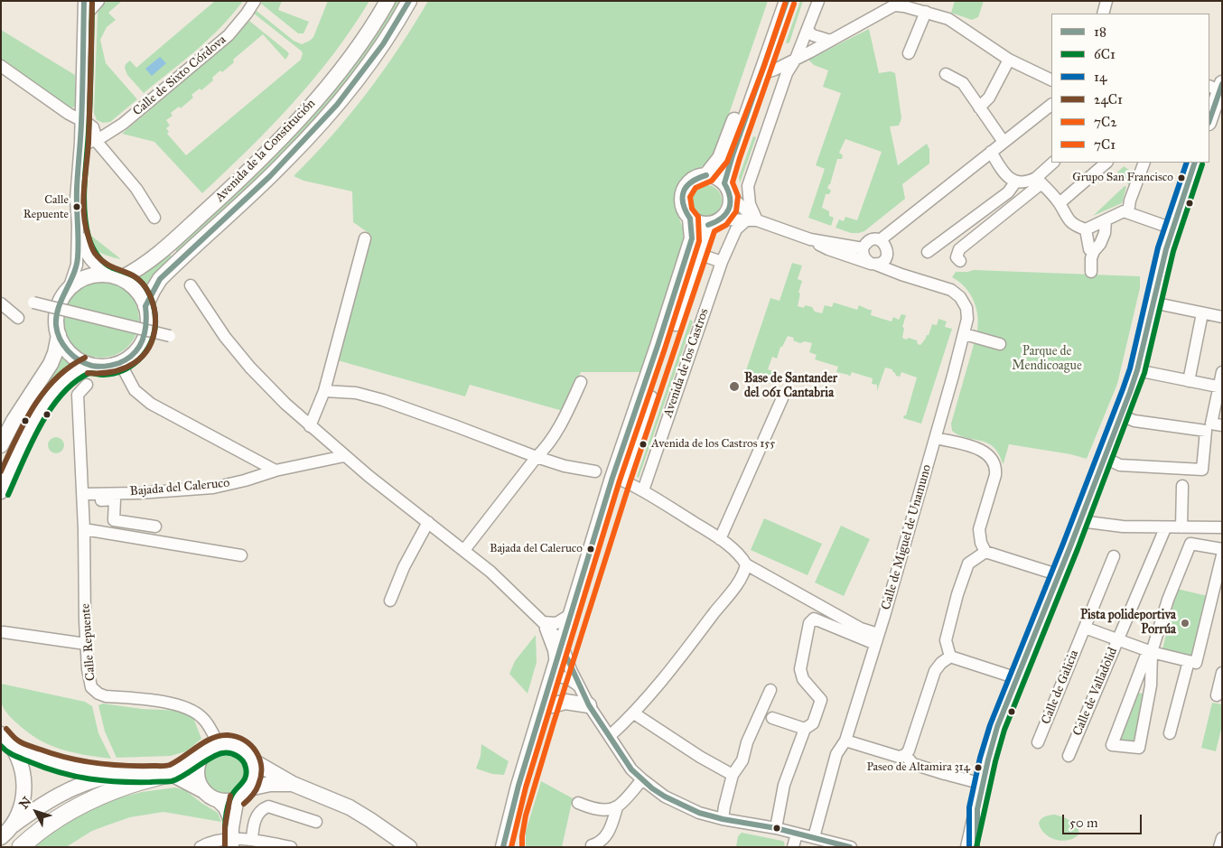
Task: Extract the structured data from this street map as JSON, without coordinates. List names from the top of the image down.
{
  "streets": {
    "main road": ["Avenida de la Constitución", "Avenida de los Castros"],
    "street": [
      "Calle de Sixto Córdova",
      "Bajada del Caleruco",
      "Calle de Miguel de Unamuno",
      "Calle Repuente",
      "Calle de Galicia",
      "Calle de Valladolid"
    ]
  },
  "crossings": [
    ["Avenida de los Castros", "Calle de Miguel de Unamuno"],
    ["Bajada del Caleruco", "Calle Repuente"]
  ],
  "parks": ["Parque de Mendicoague"],
  "places": [
    "Grupo San Francisco",
    "Calle Repuente",
    "Base de Santander del 061 Cantabria",
    "Avenida de los Castros 155",
    "Bajada del Caleruco",
    "Pista polideportiva Porrúa",
    "Paseo de Altamira 314"
  ],
  "lines": [
    "transit line 18",
    "transit line 6C1",
    "transit line 24C1",
    "transit line 7C2",
    "transit line 7C1",
    "transit line 14"
  ],
  "legend": [
    "18",
    "6C1",
    "14",
    "24C1",
    "7C2",
    "7C1"
  ],
  "scale_bar": "50 m",
  "north": "top left"
}
